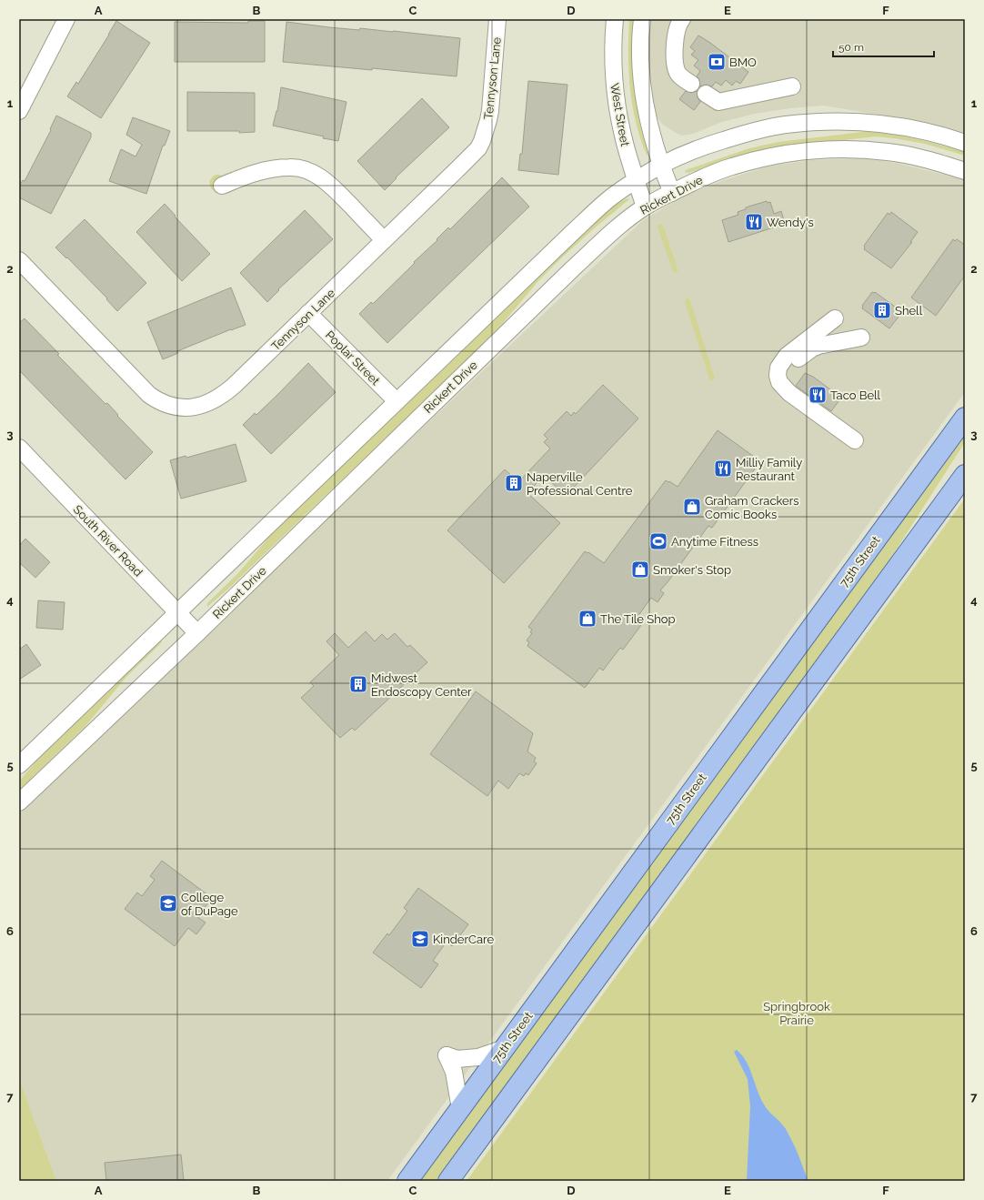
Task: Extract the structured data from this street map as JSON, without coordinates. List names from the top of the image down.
{
  "streets": {
    "main road": ["75th Street"],
    "street": [
      "Tennyson Lane",
      "West Street",
      "Rickert Drive",
      "Poplar Street",
      "South River Road"
    ]
  },
  "crossings": [
    ["Tennyson Lane", "Poplar Street"],
    ["West Street", "Rickert Drive"],
    ["Rickert Drive", "South River Road"]
  ],
  "parks": ["Springbrook Prairie"],
  "places": {
    "bank": ["BMO"],
    "restaurant": ["Wendy's", "Taco Bell", "Milliy Family Restaurant"],
    "building": ["Shell", "Naperville Professional Centre", "Midwest Endoscopy Center"],
    "shop": ["Graham Crackers Comic Books", "Smoker's Stop", "The Tile Shop"],
    "sports": ["Anytime Fitness"],
    "school or university": ["College of DuPage", "KinderCare"]
  },
  "scale_bar": "50 m",
  "grid": {
    "columns": [
      "A",
      "B",
      "C",
      "D",
      "E",
      "F"
    ],
    "rows": [
      "1",
      "2",
      "3",
      "4",
      "5",
      "6",
      "7"
    ]
  }
}
